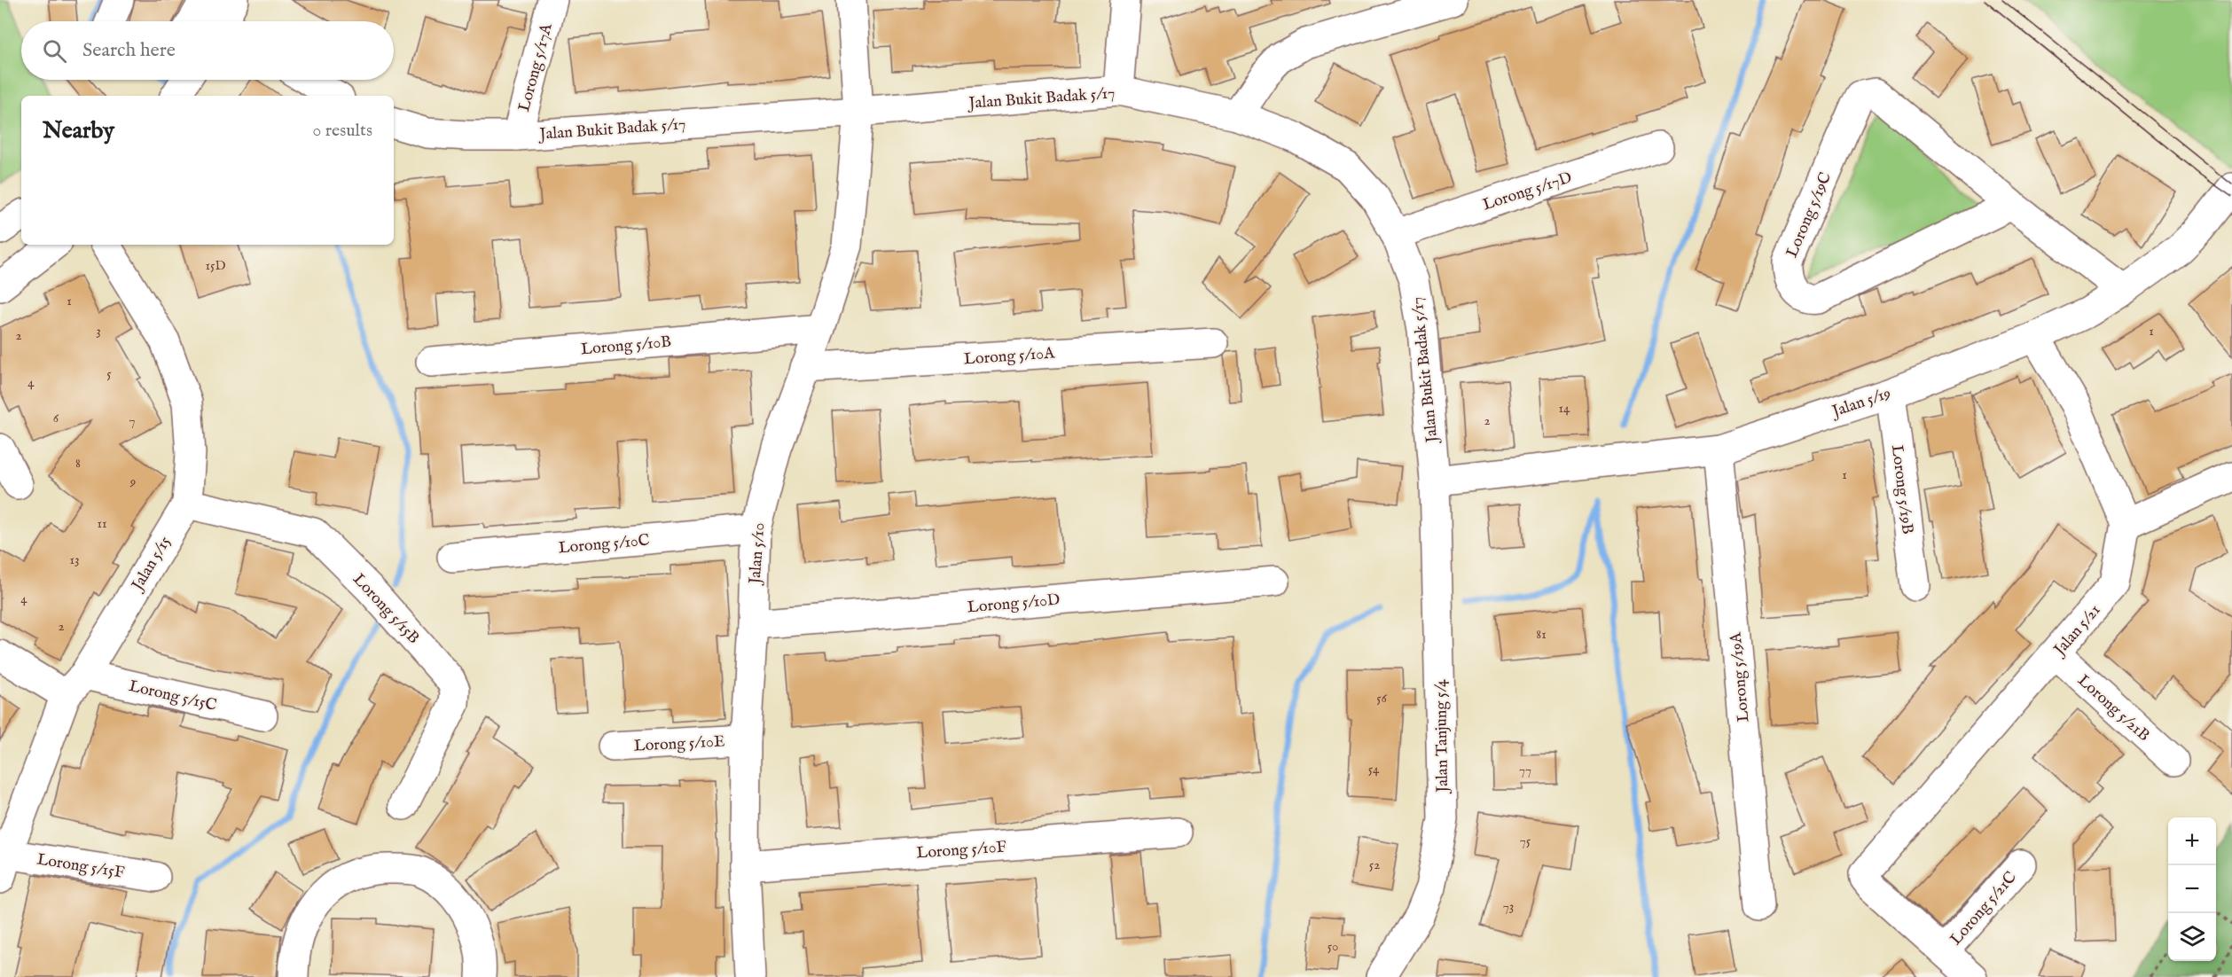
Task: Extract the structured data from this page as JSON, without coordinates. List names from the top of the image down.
{
  "streets": {
    "street": [
      "Lorong 5/17A",
      "Jalan Bukit Badak 5/17",
      "Lorong 5/17D",
      "Lorong 5/19C",
      "Lorong 5/10B",
      "Lorong 5/10A",
      "Jalan 5/19",
      "Lorong 5/19B",
      "Lorong 5/10C",
      "Jalan 5/10",
      "Jalan 5/15",
      "Lorong 5/10D",
      "Lorong 5/15B",
      "Jalan 5/21",
      "Lorong 5/19A",
      "Lorong 5/15C",
      "Lorong 5/21B",
      "Jalan Tanjung 5/4",
      "Lorong 5/10E",
      "Lorong 5/10F",
      "Lorong 5/15F",
      "Lorong 5/21C"
    ]
  },
  "crossings": [
    ["Lorong 5/17A", "Jalan Bukit Badak 5/17"],
    ["Jalan Bukit Badak 5/17", "Lorong 5/17D"],
    ["Jalan Bukit Badak 5/17", "Jalan 5/19"],
    ["Jalan Bukit Badak 5/17", "Jalan 5/10"],
    ["Jalan Bukit Badak 5/17", "Jalan Tanjung 5/4"],
    ["Lorong 5/19C", "Jalan 5/19"],
    ["Lorong 5/10B", "Jalan 5/10"],
    ["Lorong 5/10A", "Jalan 5/10"],
    ["Jalan 5/19", "Lorong 5/19B"],
    ["Jalan 5/19", "Lorong 5/19A"],
    ["Jalan 5/19", "Jalan Tanjung 5/4"],
    ["Lorong 5/10C", "Jalan 5/10"],
    ["Jalan 5/10", "Lorong 5/10D"],
    ["Jalan 5/10", "Lorong 5/10E"],
    ["Jalan 5/10", "Lorong 5/10F"],
    ["Jalan 5/15", "Lorong 5/15B"],
    ["Jalan 5/15", "Lorong 5/15C"],
    ["Jalan 5/15", "Lorong 5/15F"],
    ["Jalan 5/21", "Lorong 5/21B"],
    ["Jalan 5/21", "Lorong 5/21C"]
  ],
  "house_numbers": [
    "15D",
    "1",
    "3",
    "1",
    "2",
    "5",
    "4",
    "14",
    "6",
    "7",
    "2",
    "8",
    "1",
    "9",
    "11",
    "13",
    "4",
    "2",
    "81",
    "56",
    "54",
    "77",
    "75",
    "52",
    "73",
    "50"
  ],
  "page": {
    "search": "Search here",
    "heading": ["Nearby", "0 results"],
    "map_buttons": ["+", "−"]
  }
}
